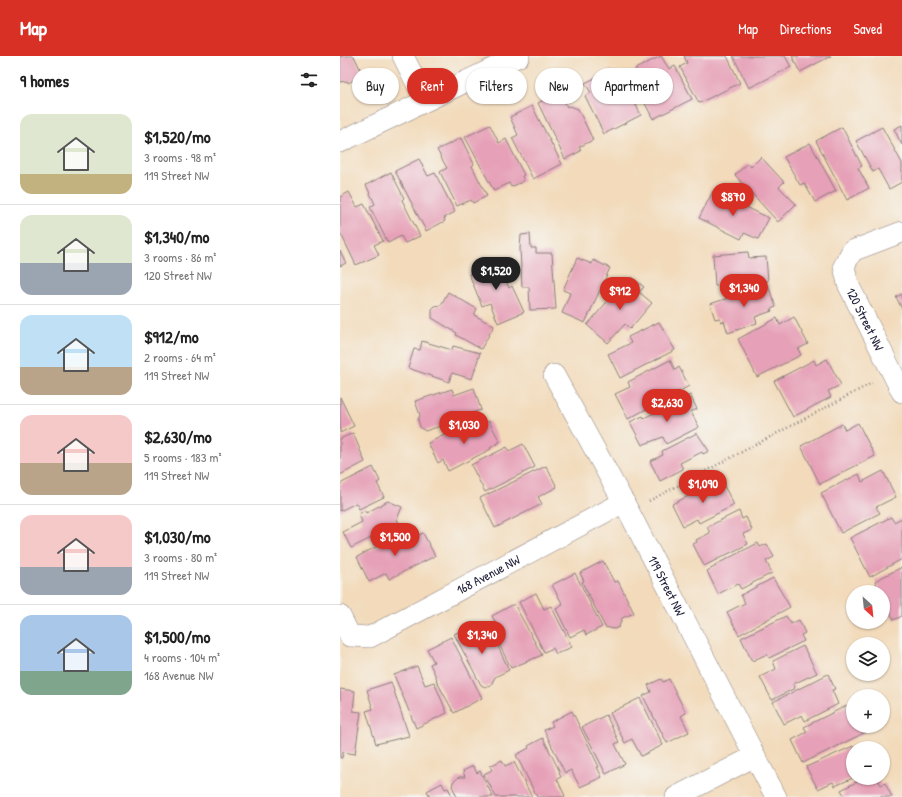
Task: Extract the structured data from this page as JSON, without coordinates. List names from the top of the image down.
{
  "streets": {
    "street": ["120 Street NW", "168 Avenue NW", "119 Street NW"]
  },
  "crossings": [
    ["168 Avenue NW", "119 Street NW"]
  ],
  "north": "bottom right",
  "page": {
    "header": "Map",
    "nav": ["Map", "Directions", "Saved"],
    "heading": "9 homes",
    "chip": [
      "Buy",
      "Rent",
      "Filters",
      "New",
      "Apartment"
    ],
    "list": [
      {
        "name": "$1,520/mo",
        "note": "3 rooms · 98 m² · 119 Street NW"
      },
      {
        "name": "$1,340/mo",
        "note": "3 rooms · 86 m² · 120 Street NW"
      },
      {
        "name": "$912/mo",
        "note": "2 rooms · 64 m² · 119 Street NW"
      },
      {
        "name": "$2,630/mo",
        "note": "5 rooms · 183 m² · 119 Street NW"
      },
      {
        "name": "$1,030/mo",
        "note": "3 rooms · 80 m² · 119 Street NW"
      },
      {
        "name": "$1,500/mo",
        "note": "4 rooms · 104 m² · 168 Avenue NW"
      }
    ],
    "price": [
      "$870",
      "$1,520",
      "$1,340",
      "$912",
      "$2,630",
      "$1,030",
      "$1,090",
      "$1,500",
      "$1,340"
    ],
    "map_buttons": ["+", "−"]
  }
}
